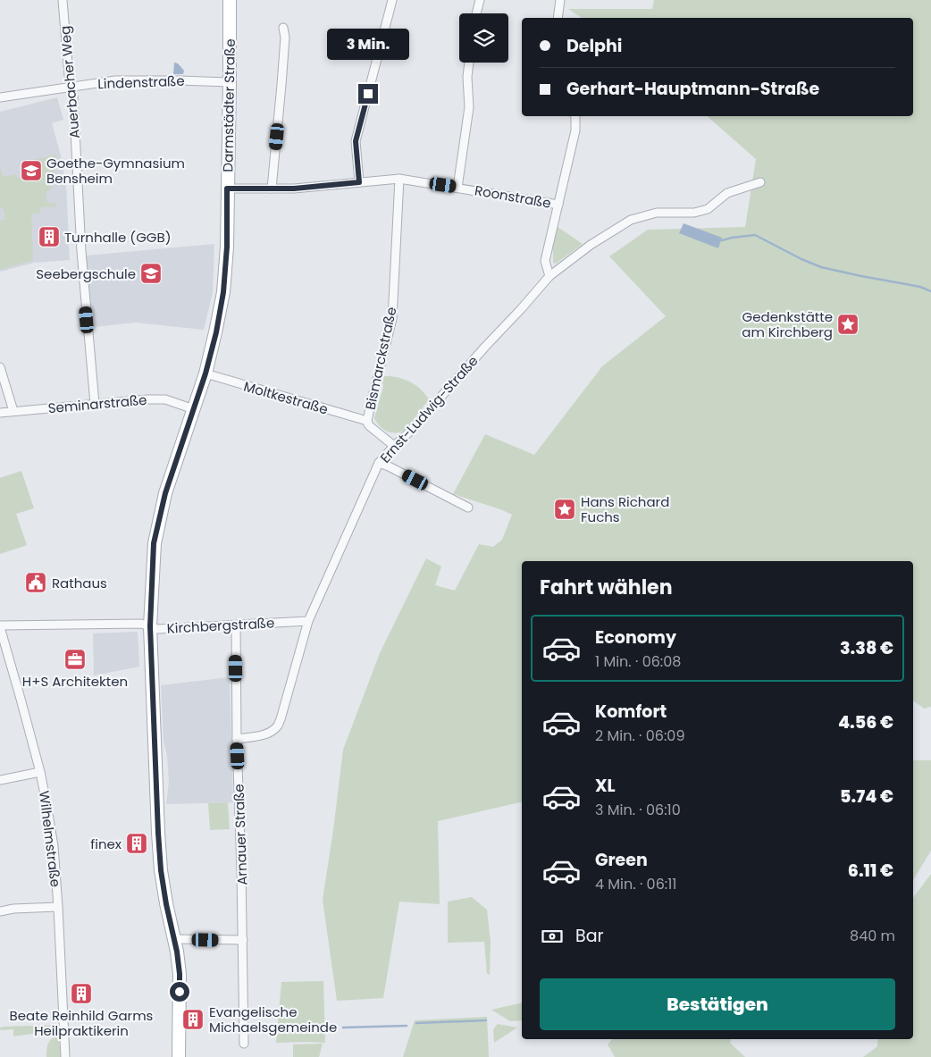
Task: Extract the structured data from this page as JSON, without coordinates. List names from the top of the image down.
{
  "streets": {
    "main road": ["Darmstädter Straße"],
    "street": [
      "Auerbacher Weg",
      "Lindenstraße",
      "Roonstraße",
      "Bismarckstraße",
      "Moltkestraße",
      "Seminarstraße",
      "Ernst-Ludwig-Straße",
      "Kirchbergstraße",
      "Arnauer Straße",
      "Wilhelmstraße"
    ]
  },
  "crossings": [
    ["Auerbacher Weg", "Lindenstraße"],
    ["Auerbacher Weg", "Seminarstraße"],
    ["Lindenstraße", "Darmstädter Straße"],
    ["Darmstädter Straße", "Roonstraße"],
    ["Darmstädter Straße", "Moltkestraße"],
    ["Darmstädter Straße", "Seminarstraße"],
    ["Darmstädter Straße", "Kirchbergstraße"],
    ["Roonstraße", "Bismarckstraße"],
    ["Bismarckstraße", "Moltkestraße"],
    ["Bismarckstraße", "Ernst-Ludwig-Straße"],
    ["Ernst-Ludwig-Straße", "Kirchbergstraße"],
    ["Ernst-Ludwig-Straße", "Arnauer Straße"],
    ["Kirchbergstraße", "Arnauer Straße"],
    ["Kirchbergstraße", "Wilhelmstraße"]
  ],
  "places": {
    "school or university": ["Goethe-Gymnasium Bensheim", "Seebergschule"],
    "building": [
      "Turnhalle (GGB)",
      "finex",
      "Beate Reinhild Garms Heilpraktikerin",
      "Evangelische Michaelsgemeinde"
    ],
    "place": ["Gedenkstätte am Kirchberg", "Hans Richard Fuchs"],
    "public building": ["Rathaus"],
    "office": ["H+S Architekten"]
  },
  "page": {
    "banner": ["Delphi", "Gerhart-Hauptmann-Straße"],
    "bubble": "3 Min.",
    "heading": "Fahrt wählen",
    "list": [
      {
        "name": "Economy",
        "note": "1 Min. · 06:08",
        "value": "3.38 €"
      },
      {
        "name": "Komfort",
        "note": "2 Min. · 06:09",
        "value": "4.56 €"
      },
      {
        "name": "XL",
        "note": "3 Min. · 06:10",
        "value": "5.74 €"
      },
      {
        "name": "Green",
        "note": "4 Min. · 06:11",
        "value": "6.11 €"
      }
    ],
    "pay": ["Bar", "840 m"],
    "buttons": "Bestätigen"
  }
}
